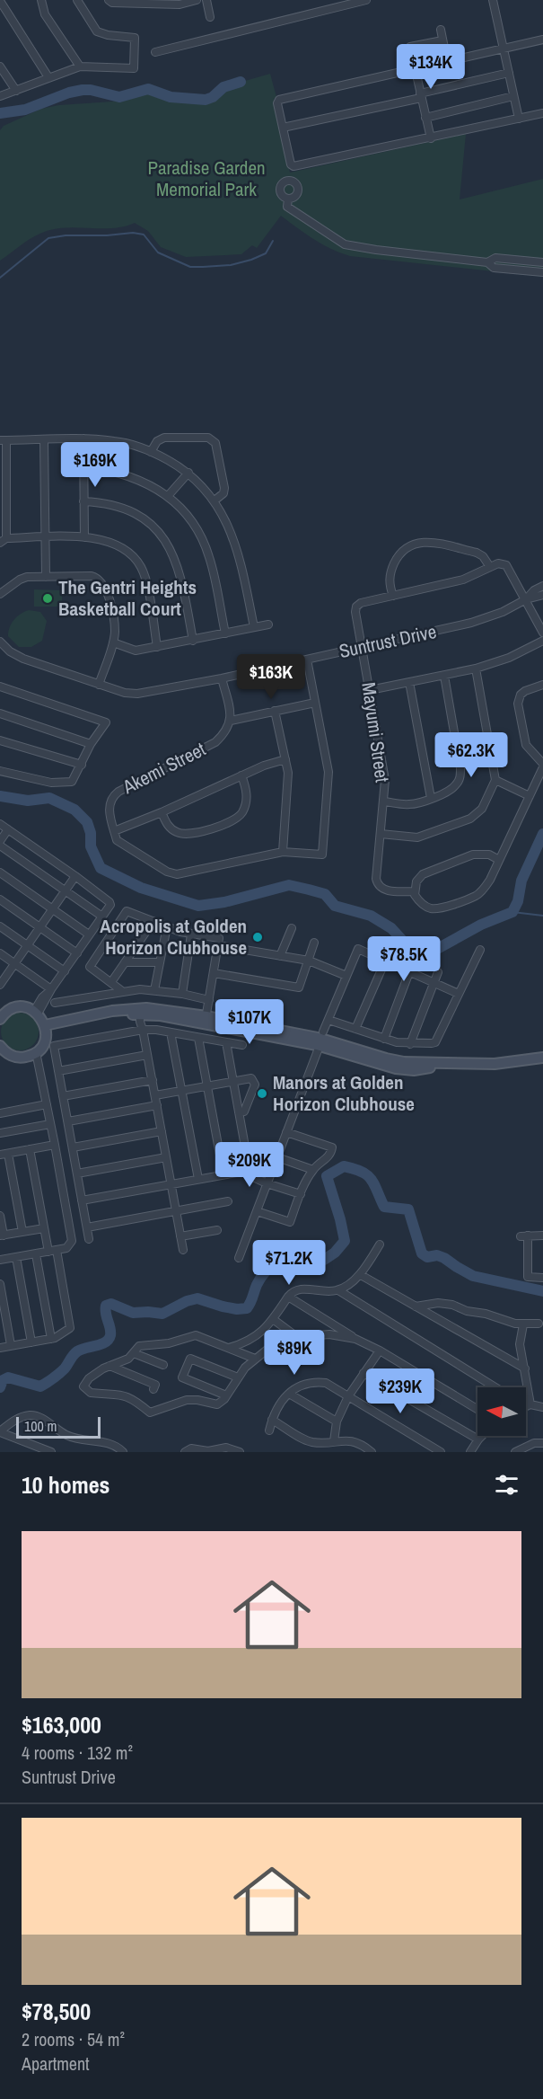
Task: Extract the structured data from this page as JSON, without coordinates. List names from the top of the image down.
{
  "streets": {
    "street": ["Suntrust Drive", "Mayumi Street", "Akemi Street"]
  },
  "crossings": [
    ["Suntrust Drive", "Mayumi Street"]
  ],
  "parks": ["Paradise Garden Memorial Park"],
  "places": ["The Gentri Heights Basketball Court", "Acropolis at Golden Horizon Clubhouse", "Manors at Golden Horizon Clubhouse"],
  "scale_bar": "100 m",
  "north": "left",
  "page": {
    "price": [
      "$134K",
      "$169K",
      "$163K",
      "$62.3K",
      "$78.5K",
      "$107K",
      "$209K",
      "$71.2K",
      "$89K",
      "$239K"
    ],
    "scale": "100 m",
    "heading": "10 homes",
    "list": [
      {
        "name": "$163,000",
        "note": "4 rooms · 132 m² · Suntrust Drive"
      },
      {
        "name": "$78,500",
        "note": "2 rooms · 54 m² · Apartment"
      }
    ]
  }
}
